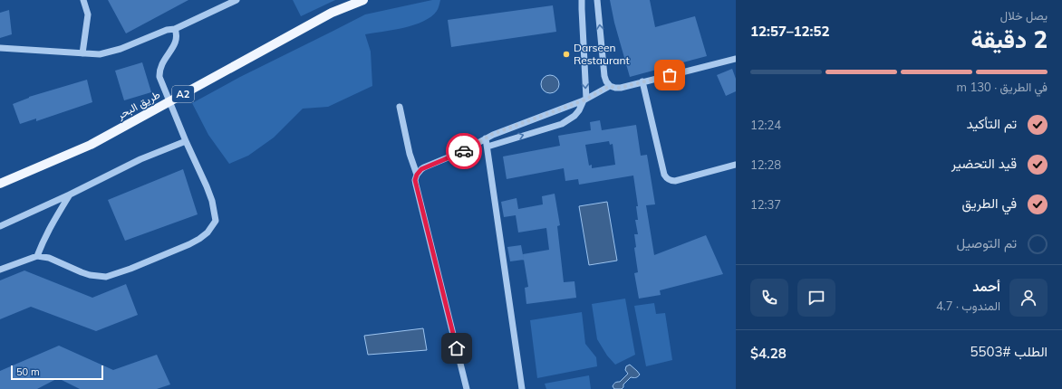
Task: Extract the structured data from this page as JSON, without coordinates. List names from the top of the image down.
{
  "streets": {
    "main road": ["A2", "طريق البحر"]
  },
  "places": ["Darseen Restaurant"],
  "scale_bar": "50 m",
  "page": {
    "heading": ["2 دقيقة", "يصل خلال", "12:52–12:57"],
    "panel": [
      "أحمد",
      "المندوب · 4.7",
      "الطلب #5503",
      "$4.28"
    ],
    "bar": "في الطريق · 130 m",
    "list": [
      ["تم التأكيد", "12:24"],
      ["قيد التحضير", "12:28"],
      ["في الطريق", "12:37"],
      "تم التوصيل"
    ],
    "scale": "50 m"
  }
}
